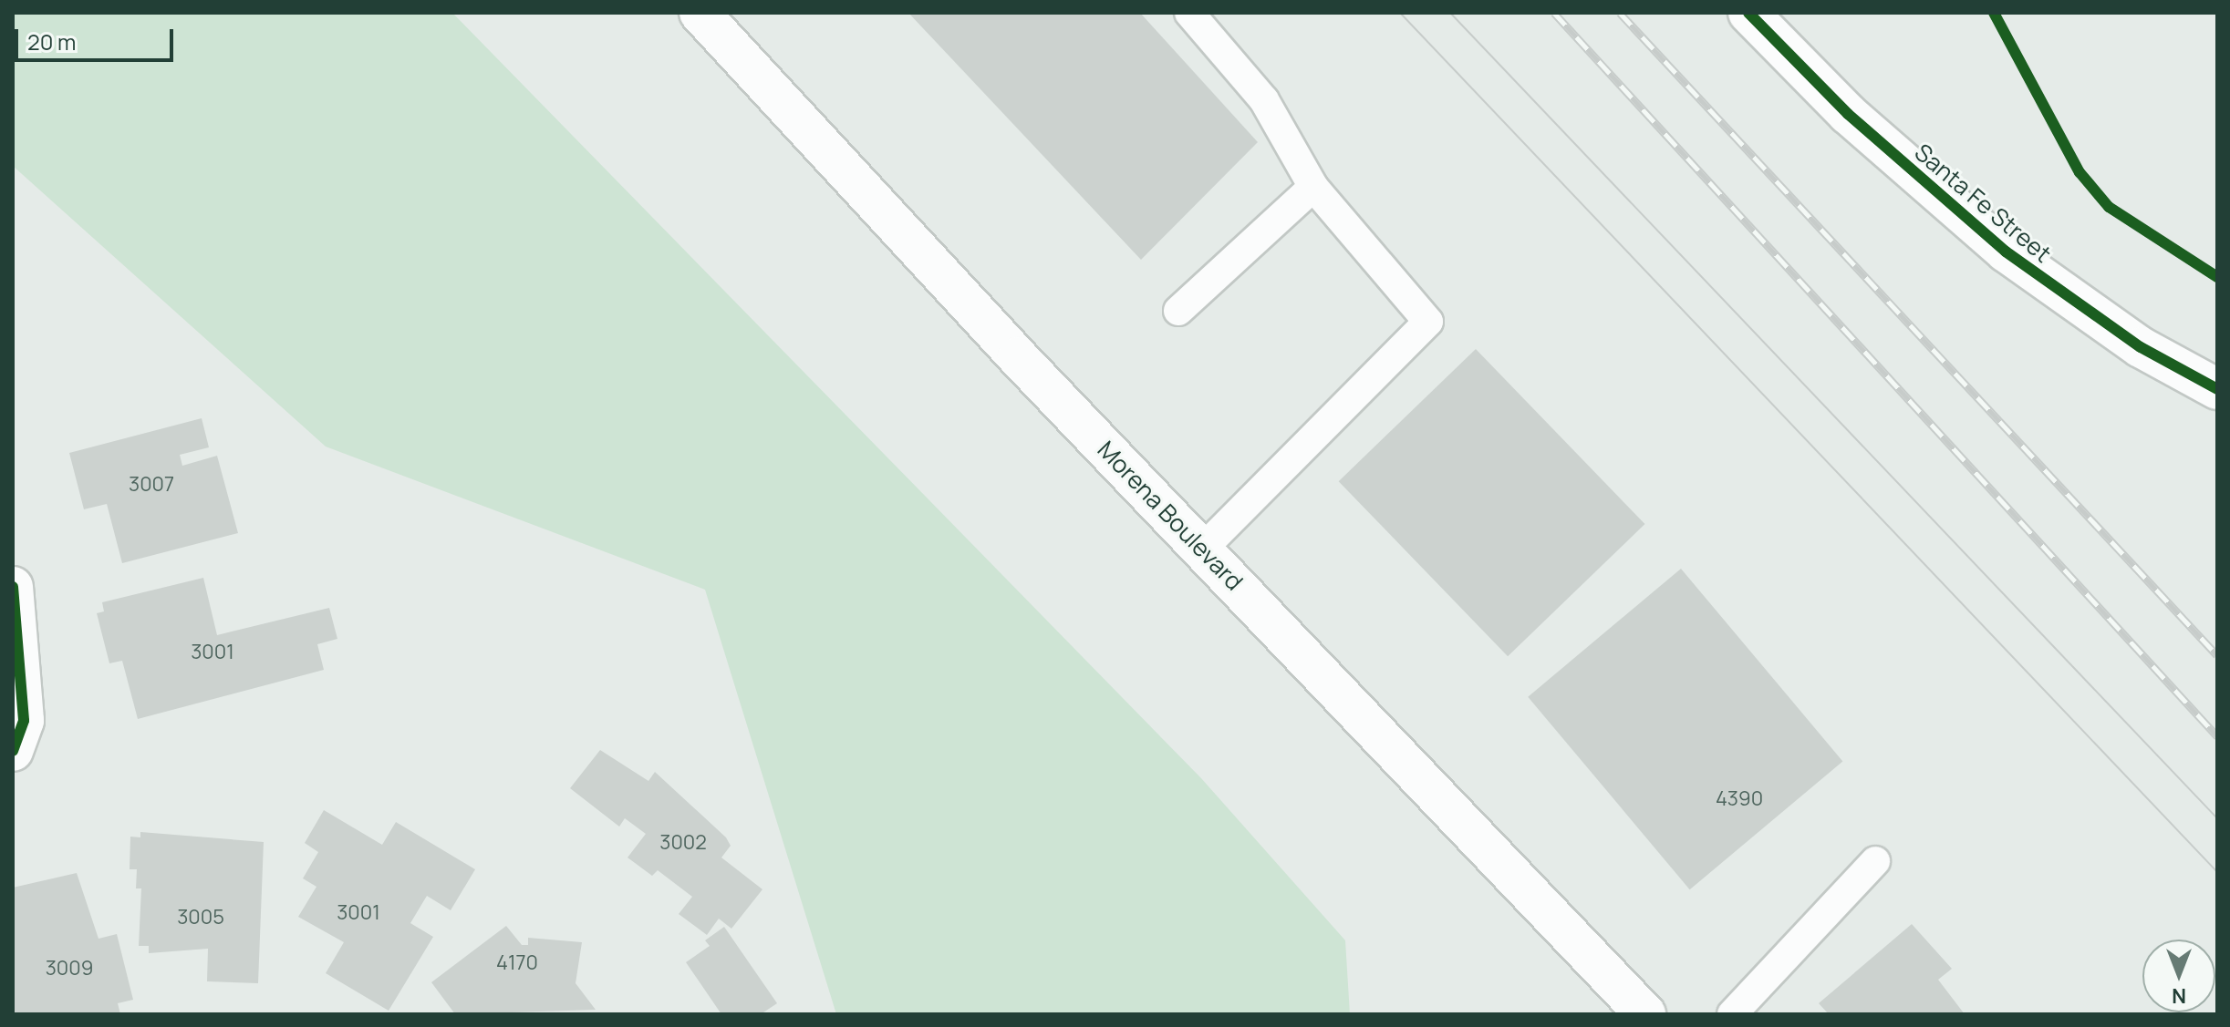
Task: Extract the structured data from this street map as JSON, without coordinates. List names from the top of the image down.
{
  "streets": {
    "main road": ["Santa Fe Street", "Morena Boulevard"]
  },
  "house_numbers": [
    "3007",
    "3001",
    "4390",
    "3002",
    "3001",
    "3005",
    "4170",
    "3009"
  ],
  "scale_bar": "20 m",
  "north": "bottom"
}
